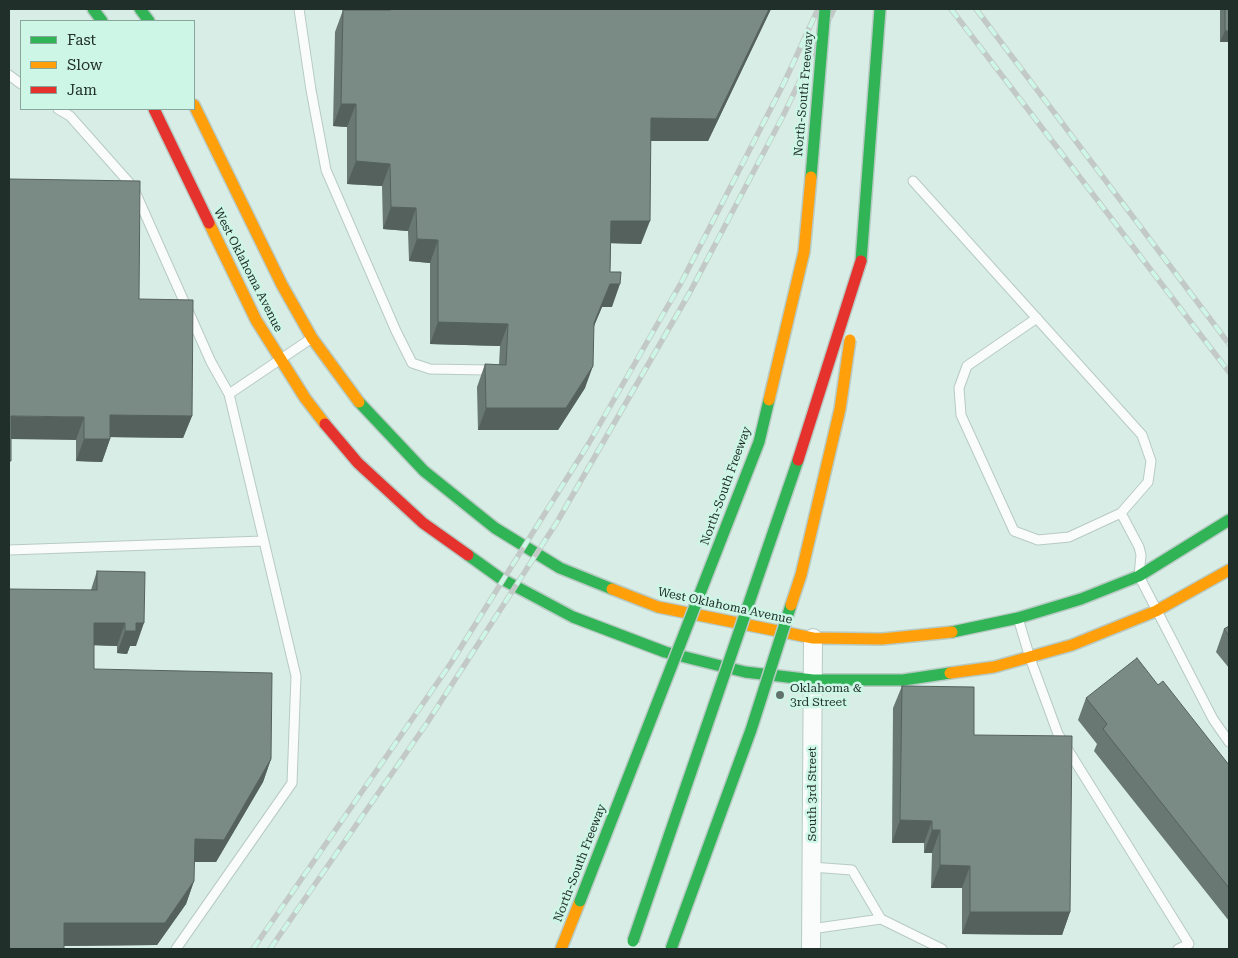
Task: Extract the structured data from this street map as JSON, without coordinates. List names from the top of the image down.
{
  "streets": {
    "main road": ["North-South Freeway", "West Oklahoma Avenue"],
    "street": ["South 3rd Street"]
  },
  "crossings": [
    ["West Oklahoma Avenue", "South 3rd Street"]
  ],
  "places": ["Oklahoma & 3rd Street"],
  "legend": ["Fast", "Slow", "Jam"]
}
